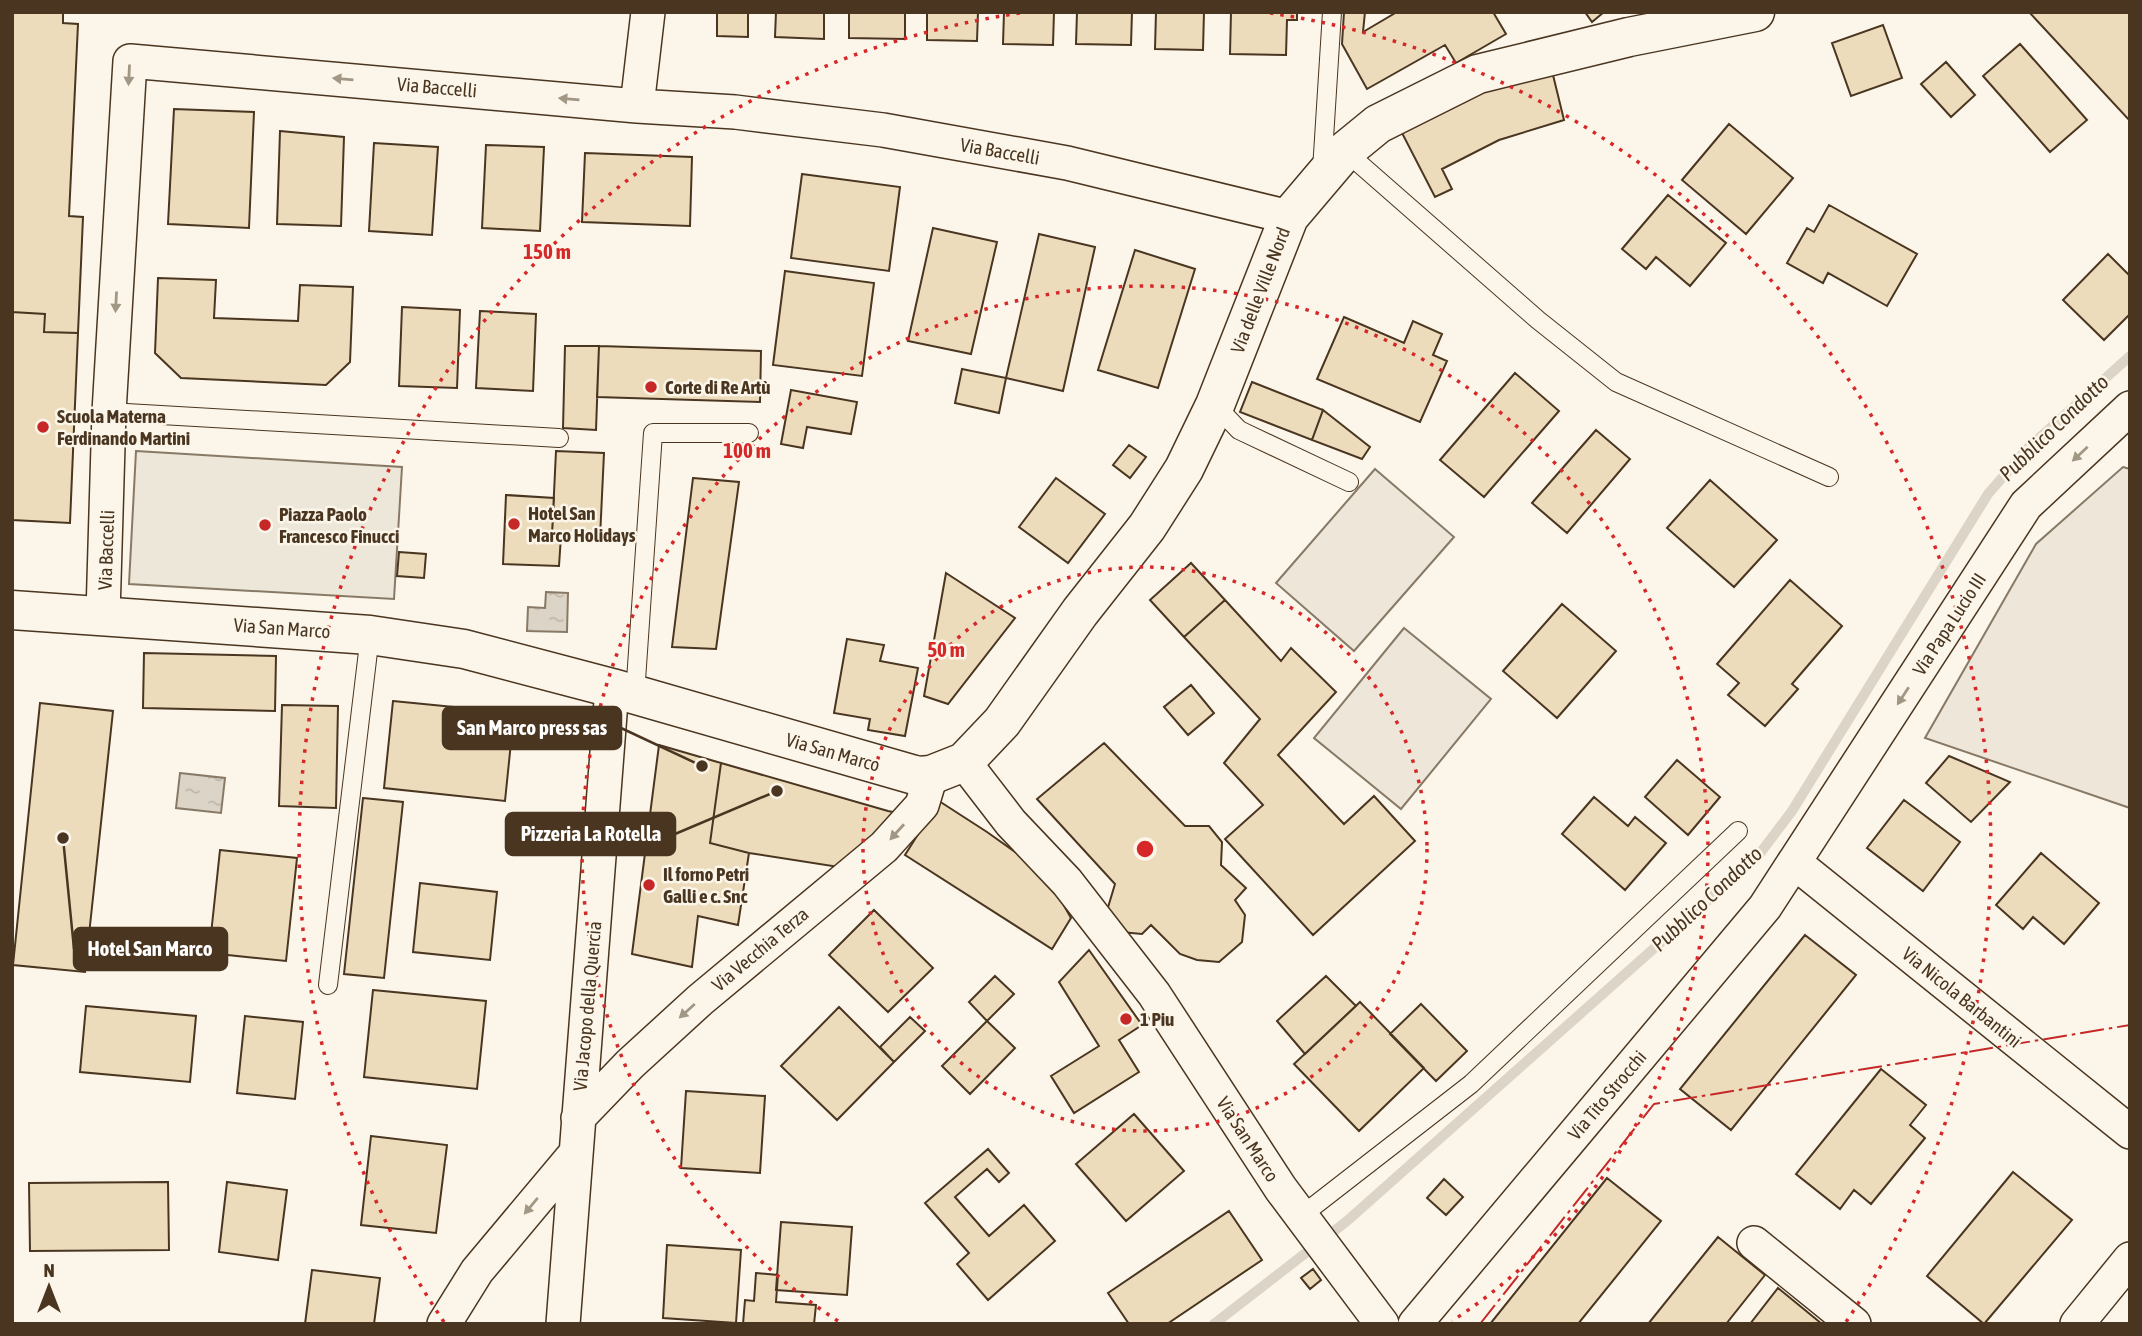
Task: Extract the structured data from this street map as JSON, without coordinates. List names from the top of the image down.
{
  "streets": {
    "street": [
      "Via Baccelli",
      "Via delle Ville Nord",
      "Via Papa Lucio III",
      "Via San Marco",
      "Via Vecchia Terza",
      "Via Nicola Barbantini",
      "Via Jacopo della Quercia",
      "Via Tito Strocchi"
    ]
  },
  "crossings": [
    ["Via Baccelli", "Via delle Ville Nord"],
    ["Via Baccelli", "Via San Marco"],
    ["Via delle Ville Nord", "Via San Marco"],
    ["Via delle Ville Nord", "Via Vecchia Terza"],
    ["Via Papa Lucio III", "Via Nicola Barbantini"],
    ["Via Papa Lucio III", "Via Tito Strocchi"],
    ["Via San Marco", "Via Vecchia Terza"],
    ["Via San Marco", "Via Jacopo della Quercia"],
    ["Via Vecchia Terza", "Via Jacopo della Quercia"],
    ["Via Nicola Barbantini", "Via Tito Strocchi"]
  ],
  "one_way": ["Via Papa Lucio III", "Via Vecchia Terza"],
  "water": ["Pubblico Condotto"],
  "places": [
    "Corte di Re Artù",
    "Scuola Materna Ferdinando Martini",
    "Hotel San Marco Holidays",
    "Piazza Paolo Francesco Finucci",
    "San Marco press sas",
    "Pizzeria La Rotella",
    "Hotel San Marco",
    "Il forno Petri Galli e c. Snc",
    "1 Piu"
  ],
  "north": "top",
  "rings": ["150 m", "100 m", "50 m"]
}
